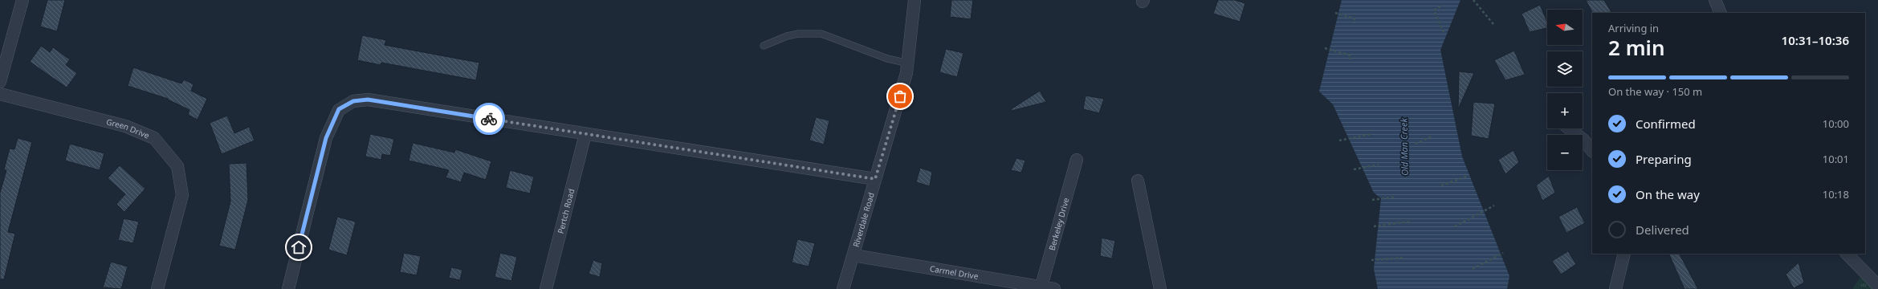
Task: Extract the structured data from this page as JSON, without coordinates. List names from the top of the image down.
{
  "streets": {
    "street": [
      "Green Drive",
      "Pertch Road",
      "Riverdale Road",
      "Berkeley Drive",
      "Carmel Drive"
    ]
  },
  "crossings": [
    ["Riverdale Road", "Carmel Drive"],
    ["Berkeley Drive", "Carmel Drive"]
  ],
  "water": ["Old Man Creek"],
  "north": "left",
  "page": {
    "map_buttons": ["+", "−"],
    "heading": ["2 min", "Arriving in", "10:31–10:36"],
    "bar": "On the way · 150 m",
    "list": [
      ["Confirmed", "10:00"],
      ["Preparing", "10:01"],
      ["On the way", "10:18"],
      "Delivered"
    ]
  }
}
